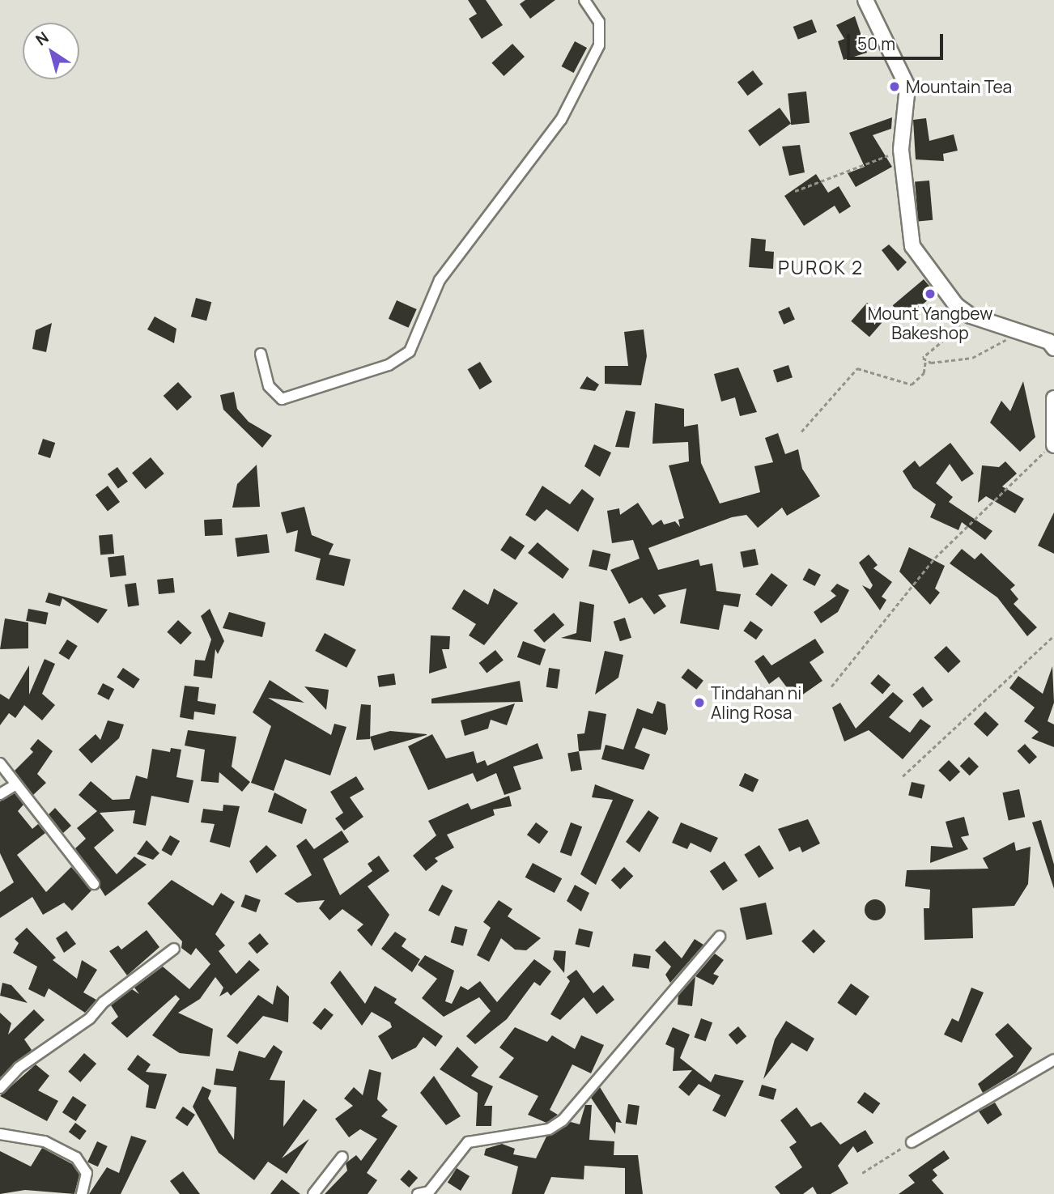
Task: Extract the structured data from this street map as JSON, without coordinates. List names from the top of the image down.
{
  "districts": ["PUROK 2"],
  "places": ["Mountain Tea", "Mount Yangbew Bakeshop", "Tindahan ni Aling Rosa"],
  "scale_bar": "50 m",
  "north": "top left"
}
